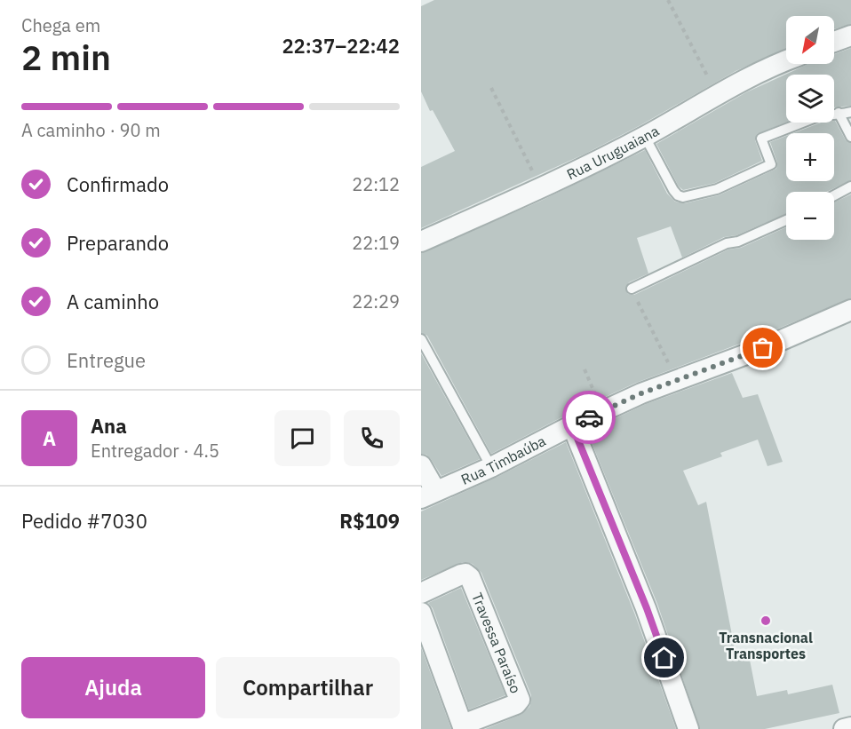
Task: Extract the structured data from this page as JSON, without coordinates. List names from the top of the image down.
{
  "streets": {
    "street": ["Rua Uruguaiana", "Rua Timbaúba", "Travessa Paraíso"]
  },
  "places": ["Transnacional Transportes"],
  "north": "bottom left",
  "page": {
    "heading": ["2 min", "Chega em", "22:37–22:42"],
    "panel": [
      "Ana",
      "Entregador · 4.5",
      "Pedido #7030",
      "R$109"
    ],
    "map_buttons": ["+", "−"],
    "bar": "A caminho · 90 m",
    "list": [
      ["Confirmado", "22:12"],
      ["Preparando", "22:19"],
      ["A caminho", "22:29"],
      "Entregue"
    ],
    "round": "A",
    "buttons": ["Ajuda", "Compartilhar"]
  }
}
